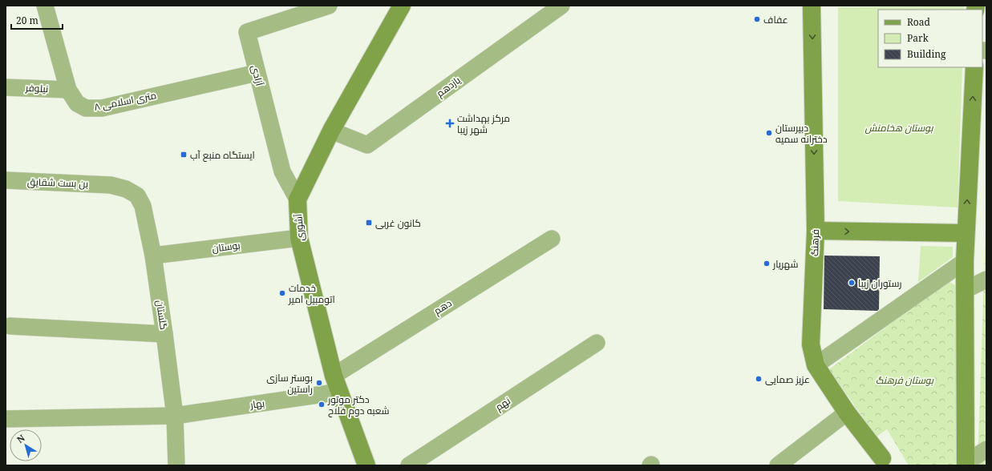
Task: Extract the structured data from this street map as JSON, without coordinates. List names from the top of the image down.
{
  "streets": {
    "street": [
      "آزادی",
      "یازدهم",
      "نیلوفر",
      "۸ متری اسلامی",
      "بن بست شقایق",
      "آشوری",
      "فرهنگ",
      "بوستان",
      "دهم",
      "گلستان",
      "بهار",
      "نهم"
    ]
  },
  "crossings": [
    ["آزادی", "۸ متری اسلامی"],
    ["آزادی", "آشوری"],
    ["یازدهم", "آشوری"],
    ["نیلوفر", "۸ متری اسلامی"],
    ["بن بست شقایق", "گلستان"],
    ["آشوری", "بوستان"],
    ["آشوری", "دهم"],
    ["آشوری", "بهار"],
    ["بوستان", "گلستان"],
    ["گلستان", "بهار"]
  ],
  "parks": ["بوستان هخامنش", "بوستان فرهنگ"],
  "places": {
    "other": [
      "عفاف",
      "دبیرستان دخترانه سمیه",
      "شهریار",
      "رستوران زیبا",
      "خدمات اتومبیل امیر",
      "عزیز صمایی",
      "بوستر سازی راستین",
      "دکتر موتور شعبه دوم فلاح"
    ],
    "health": ["مرکز بهداشت شهر زیبا"],
    "transit": ["ایستگاه منبع آب", "کانون غربی"]
  },
  "legend": ["Road", "Park", "Building"],
  "scale_bar": "20 m",
  "north": "top left"
}
